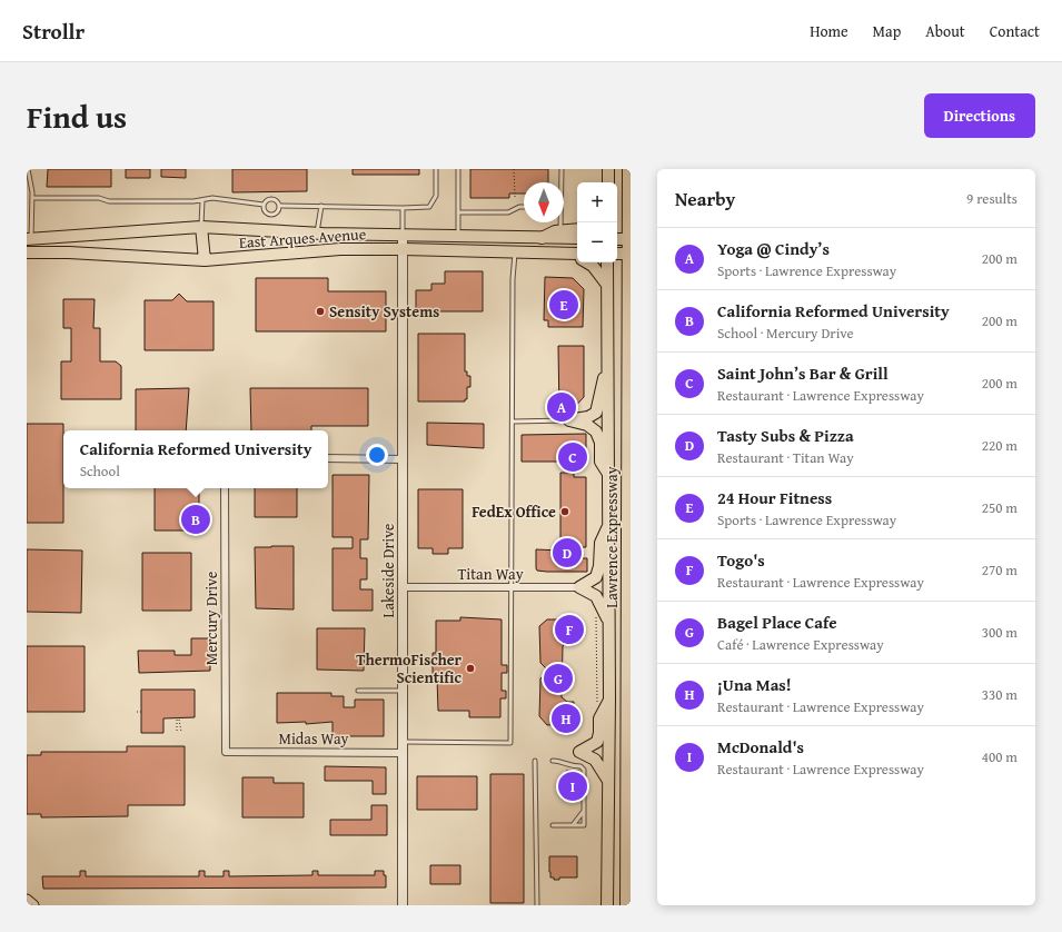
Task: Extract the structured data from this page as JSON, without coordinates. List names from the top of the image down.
{
  "streets": {
    "main road": ["East Arques Avenue", "Lawrence Expressway"],
    "street": [
      "Lakeside Drive",
      "Titan Way",
      "Mercury Drive",
      "Midas Way"
    ]
  },
  "crossings": [
    ["East Arques Avenue", "Lakeside Drive"],
    ["Lakeside Drive", "Titan Way"],
    ["Lakeside Drive", "Midas Way"],
    ["Mercury Drive", "Midas Way"]
  ],
  "places": ["Sensity Systems", "FedEx Office", "ThermoFischer Scientific"],
  "north": "bottom",
  "page": {
    "header": "Strollr",
    "nav": [
      "Home",
      "Map",
      "About",
      "Contact"
    ],
    "title": "Find us",
    "buttons": "Directions",
    "heading": ["Nearby", "9 results"],
    "map_buttons": ["+", "−"],
    "list": [
      {
        "mark": "A",
        "name": "Yoga @ Cindy’s",
        "note": "Sports · Lawrence Expressway",
        "value": "200 m"
      },
      {
        "mark": "B",
        "name": "California Reformed University",
        "note": "School · Mercury Drive",
        "value": "200 m"
      },
      {
        "mark": "C",
        "name": "Saint John’s Bar & Grill",
        "note": "Restaurant · Lawrence Expressway",
        "value": "200 m"
      },
      {
        "mark": "D",
        "name": "Tasty Subs & Pizza",
        "note": "Restaurant · Titan Way",
        "value": "220 m"
      },
      {
        "mark": "E",
        "name": "24 Hour Fitness",
        "note": "Sports · Lawrence Expressway",
        "value": "250 m"
      },
      {
        "mark": "F",
        "name": "Togo's",
        "note": "Restaurant · Lawrence Expressway",
        "value": "270 m"
      },
      {
        "mark": "G",
        "name": "Bagel Place Cafe",
        "note": "Café · Lawrence Expressway",
        "value": "300 m"
      },
      {
        "mark": "H",
        "name": "¡Una Mas!",
        "note": "Restaurant · Lawrence Expressway",
        "value": "330 m"
      },
      {
        "mark": "I",
        "name": "McDonald's",
        "note": "Restaurant · Lawrence Expressway",
        "value": "400 m"
      }
    ],
    "pins": [
      "E",
      "A",
      "C",
      "B",
      "D",
      "F",
      "G",
      "H",
      "I"
    ],
    "popup": ["California Reformed University", "School"]
  }
}
